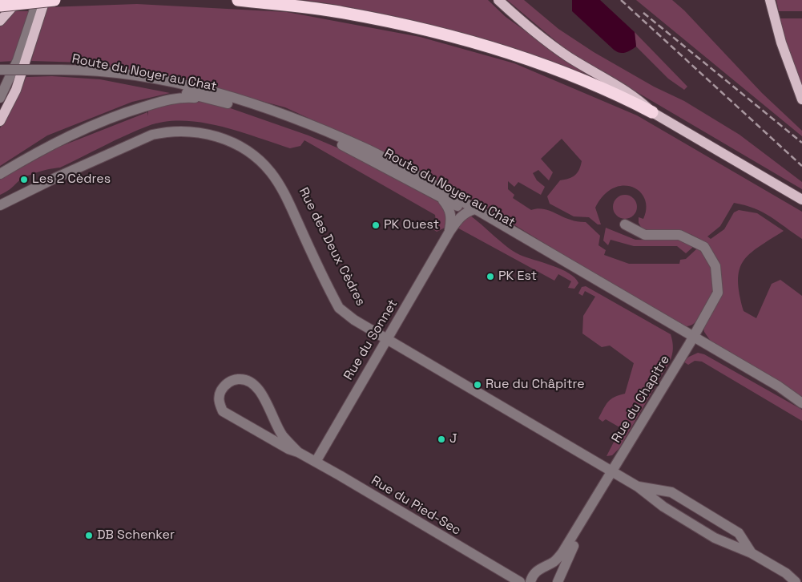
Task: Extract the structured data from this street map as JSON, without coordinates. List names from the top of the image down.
{
  "streets": {
    "street": [
      "Route du Noyer au Chat",
      "Rue des Deux Cèdres",
      "Rue du Sonnet",
      "Rue du Chapitre",
      "Rue du Pied-Sec"
    ]
  },
  "crossings": [
    ["Route du Noyer au Chat", "Rue du Sonnet"],
    ["Route du Noyer au Chat", "Rue du Chapitre"],
    ["Rue du Sonnet", "Rue du Pied-Sec"]
  ],
  "places": [
    "Les 2 Cèdres",
    "PK Ouest",
    "PK Est",
    "Rue du Châpitre",
    "J",
    "DB Schenker"
  ]
}
